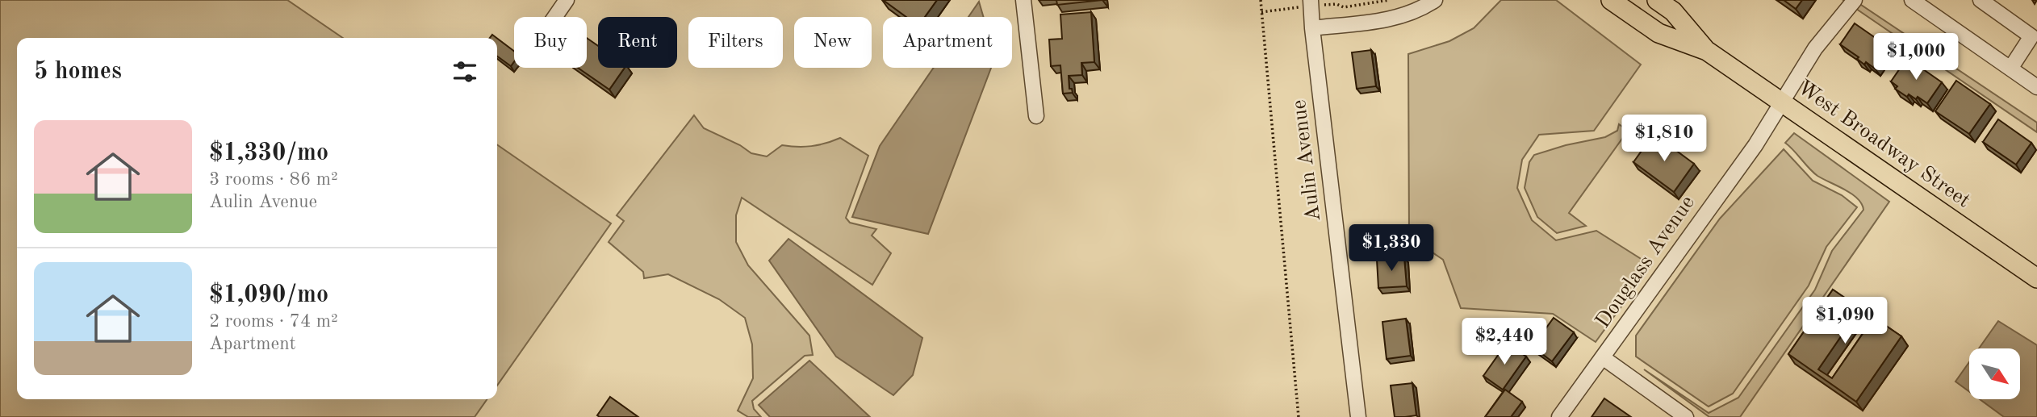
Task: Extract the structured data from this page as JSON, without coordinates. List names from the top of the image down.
{
  "streets": {
    "main road": ["West Broadway Street"],
    "street": ["Aulin Avenue", "Douglass Avenue"]
  },
  "crossings": [
    ["West Broadway Street", "Douglass Avenue"]
  ],
  "north": "bottom right",
  "page": {
    "chip": [
      "Buy",
      "Rent",
      "Filters",
      "New",
      "Apartment"
    ],
    "price": [
      "$1,000",
      "$1,810",
      "$1,330",
      "$1,090",
      "$2,440"
    ],
    "heading": "5 homes",
    "list": [
      {
        "name": "$1,330/mo",
        "note": "3 rooms · 86 m² · Aulin Avenue"
      },
      {
        "name": "$1,090/mo",
        "note": "2 rooms · 74 m² · Apartment"
      }
    ]
  }
}
